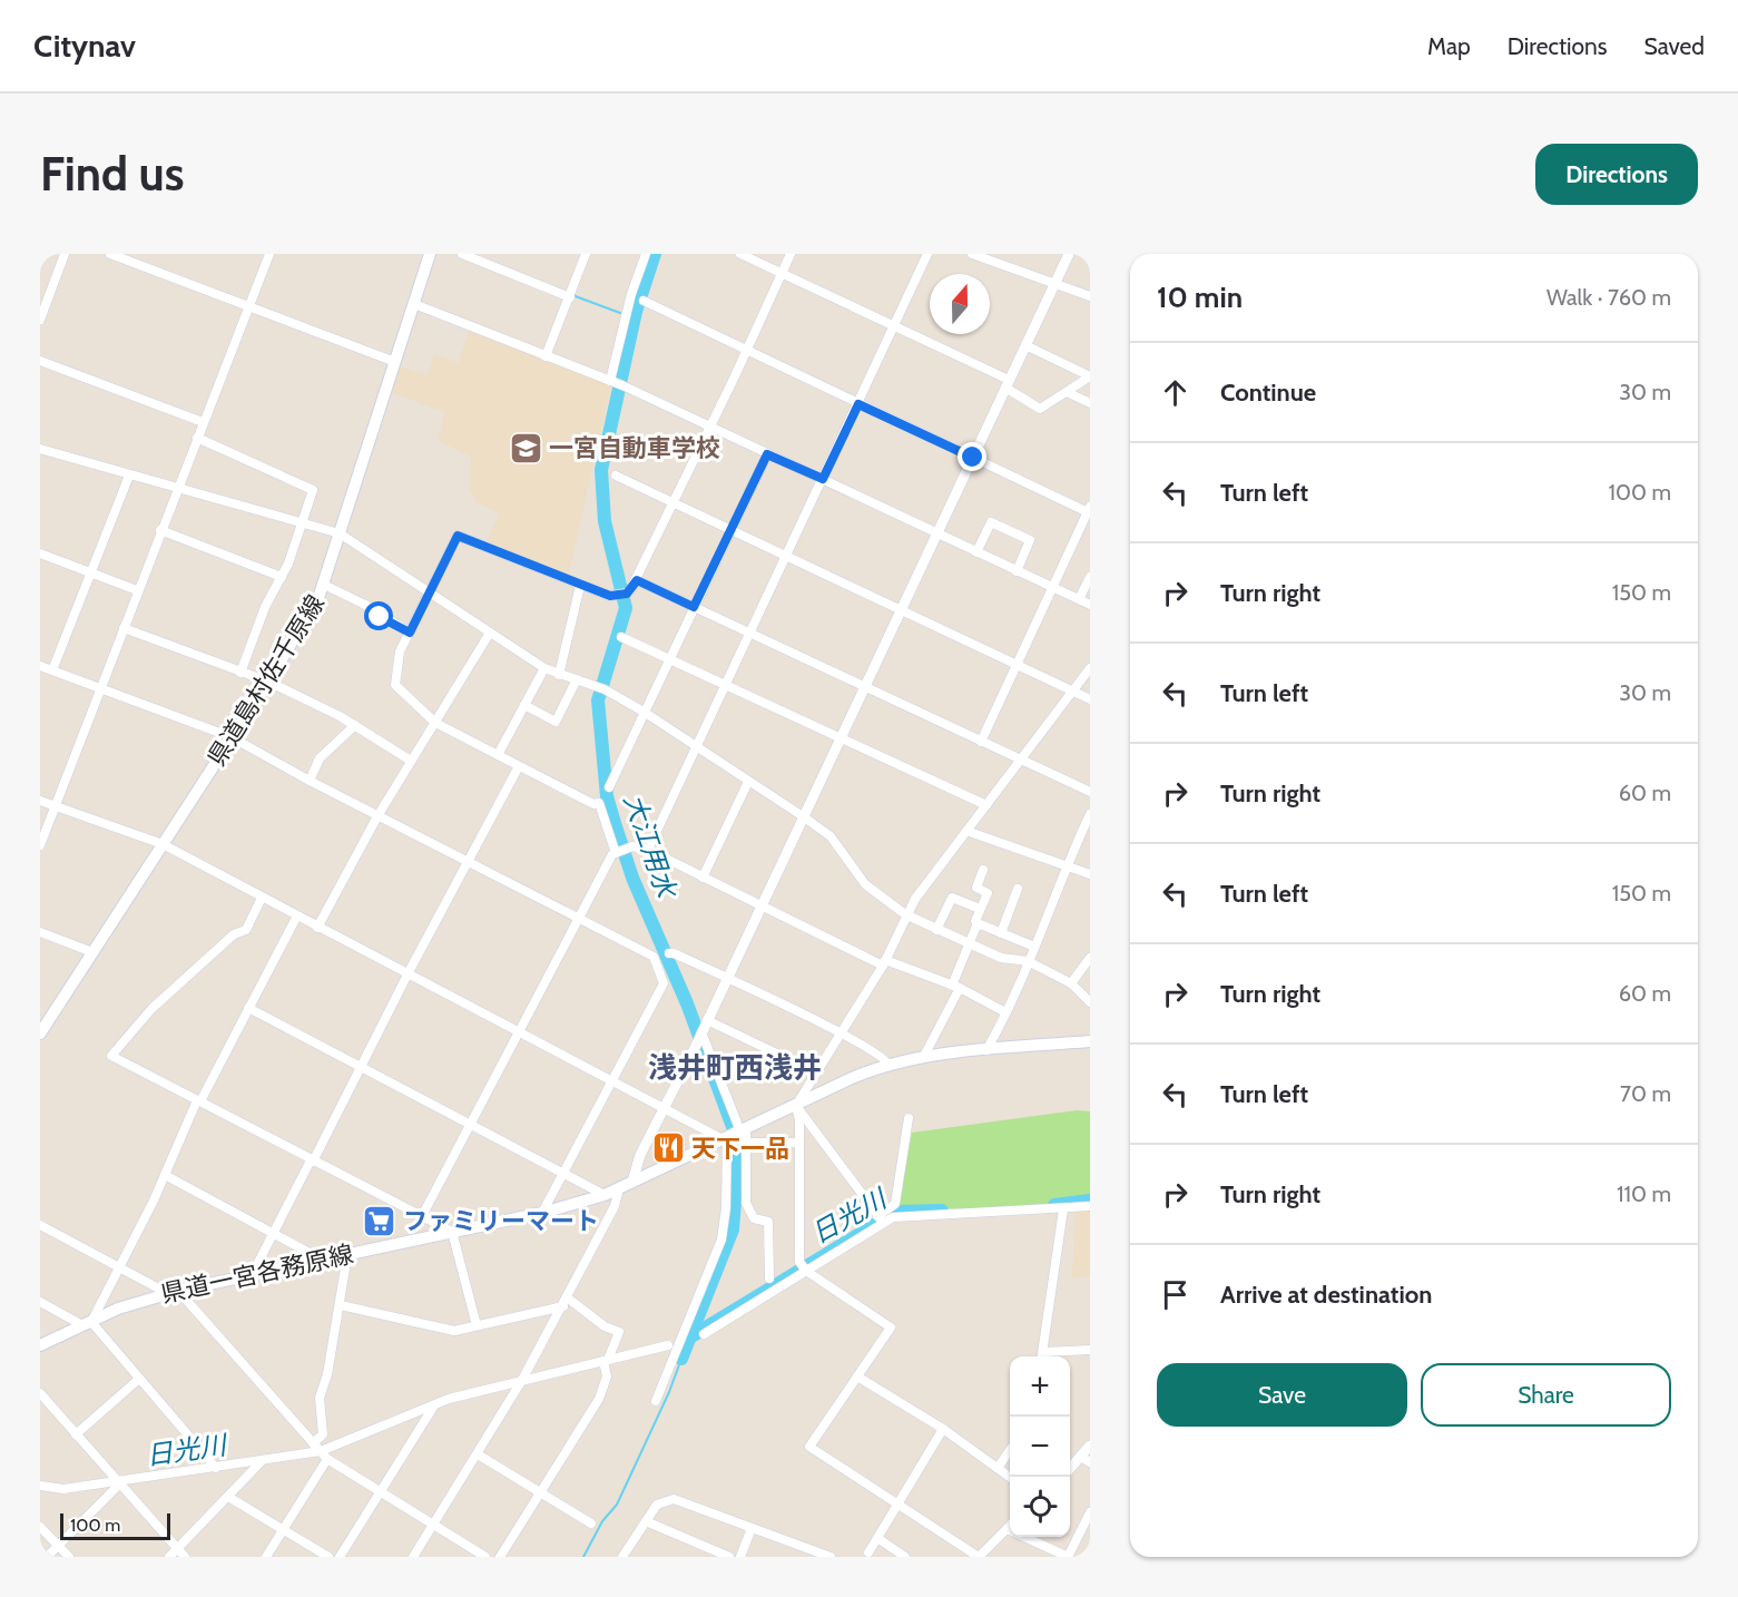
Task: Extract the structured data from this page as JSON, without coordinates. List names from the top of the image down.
{
  "streets": {
    "main road": ["県道島村佐千原線", "県道一宮各務原線"]
  },
  "districts": ["浅井町西浅井"],
  "water": ["大江用水", "日光川"],
  "places": {
    "school or university": ["一宮自動車学校"],
    "restaurant": ["天下一品"],
    "supermarket": ["ファミリーマート"]
  },
  "scale_bar": "100 m",
  "north": "top",
  "page": {
    "header": "Citynav",
    "nav": ["Map", "Directions", "Saved"],
    "buttons": [
      "Directions",
      ["Save", "Share"]
    ],
    "title": "Find us",
    "heading": ["10 min", "Walk · 760 m"],
    "list": [
      ["Continue", "30 m"],
      ["Turn left", "100 m"],
      ["Turn right", "150 m"],
      ["Turn left", "30 m"],
      ["Turn right", "60 m"],
      ["Turn left", "150 m"],
      ["Turn right", "60 m"],
      ["Turn left", "70 m"],
      ["Turn right", "110 m"],
      "Arrive at destination"
    ],
    "map_buttons": ["+", "−"],
    "scale": "100 m"
  }
}
